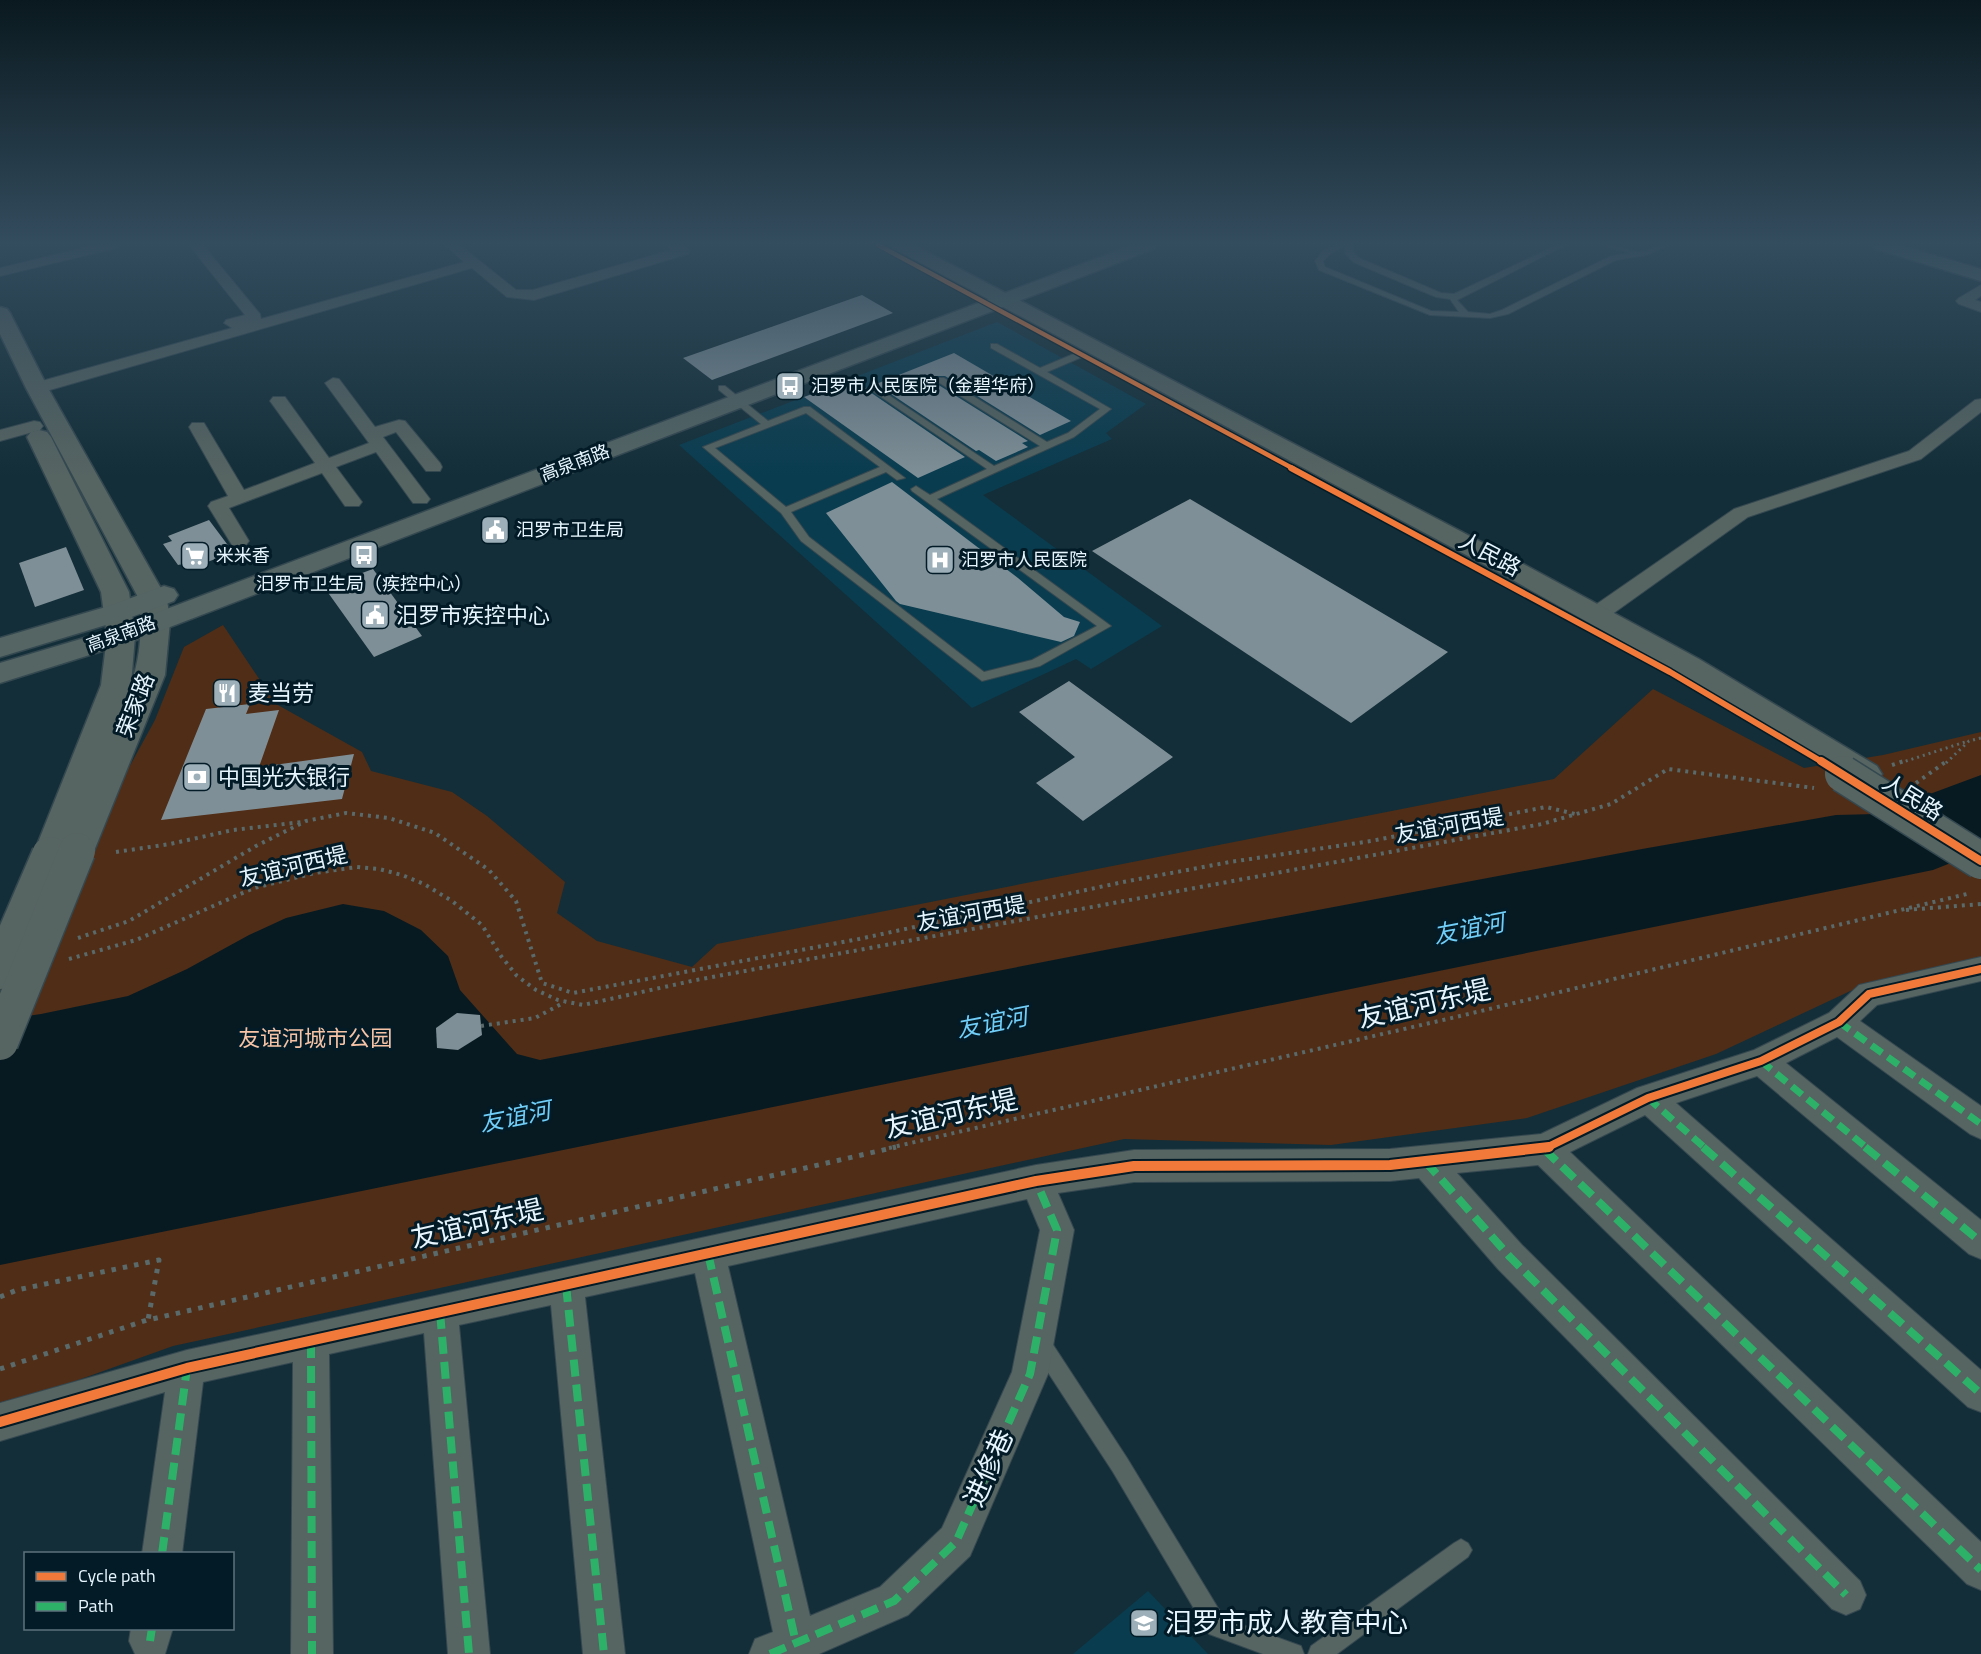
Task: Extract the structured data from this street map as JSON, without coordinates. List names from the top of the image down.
{
  "streets": {
    "main road": ["高泉南路"],
    "street": ["人民路", "荣家路", "进修巷"],
    "path": ["友谊河西堤", "友谊河东堤"]
  },
  "crossings": [
    ["高泉南路", "荣家路"],
    ["人民路", "友谊河西堤"]
  ],
  "water": ["友谊河"],
  "parks": ["友谊河城市公园"],
  "places": {
    "bus stop": ["汨罗市人民医院（金碧华府）", "汨罗市卫生局（疾控中心）"],
    "public building": ["汨罗市卫生局", "汨罗市疾控中心"],
    "supermarket": ["米米香"],
    "hospital": ["汨罗市人民医院"],
    "restaurant": ["麦当劳"],
    "bank": ["中国光大银行"],
    "school or university": ["汨罗市成人教育中心"]
  },
  "legend": ["Cycle path", "Path"]
}
